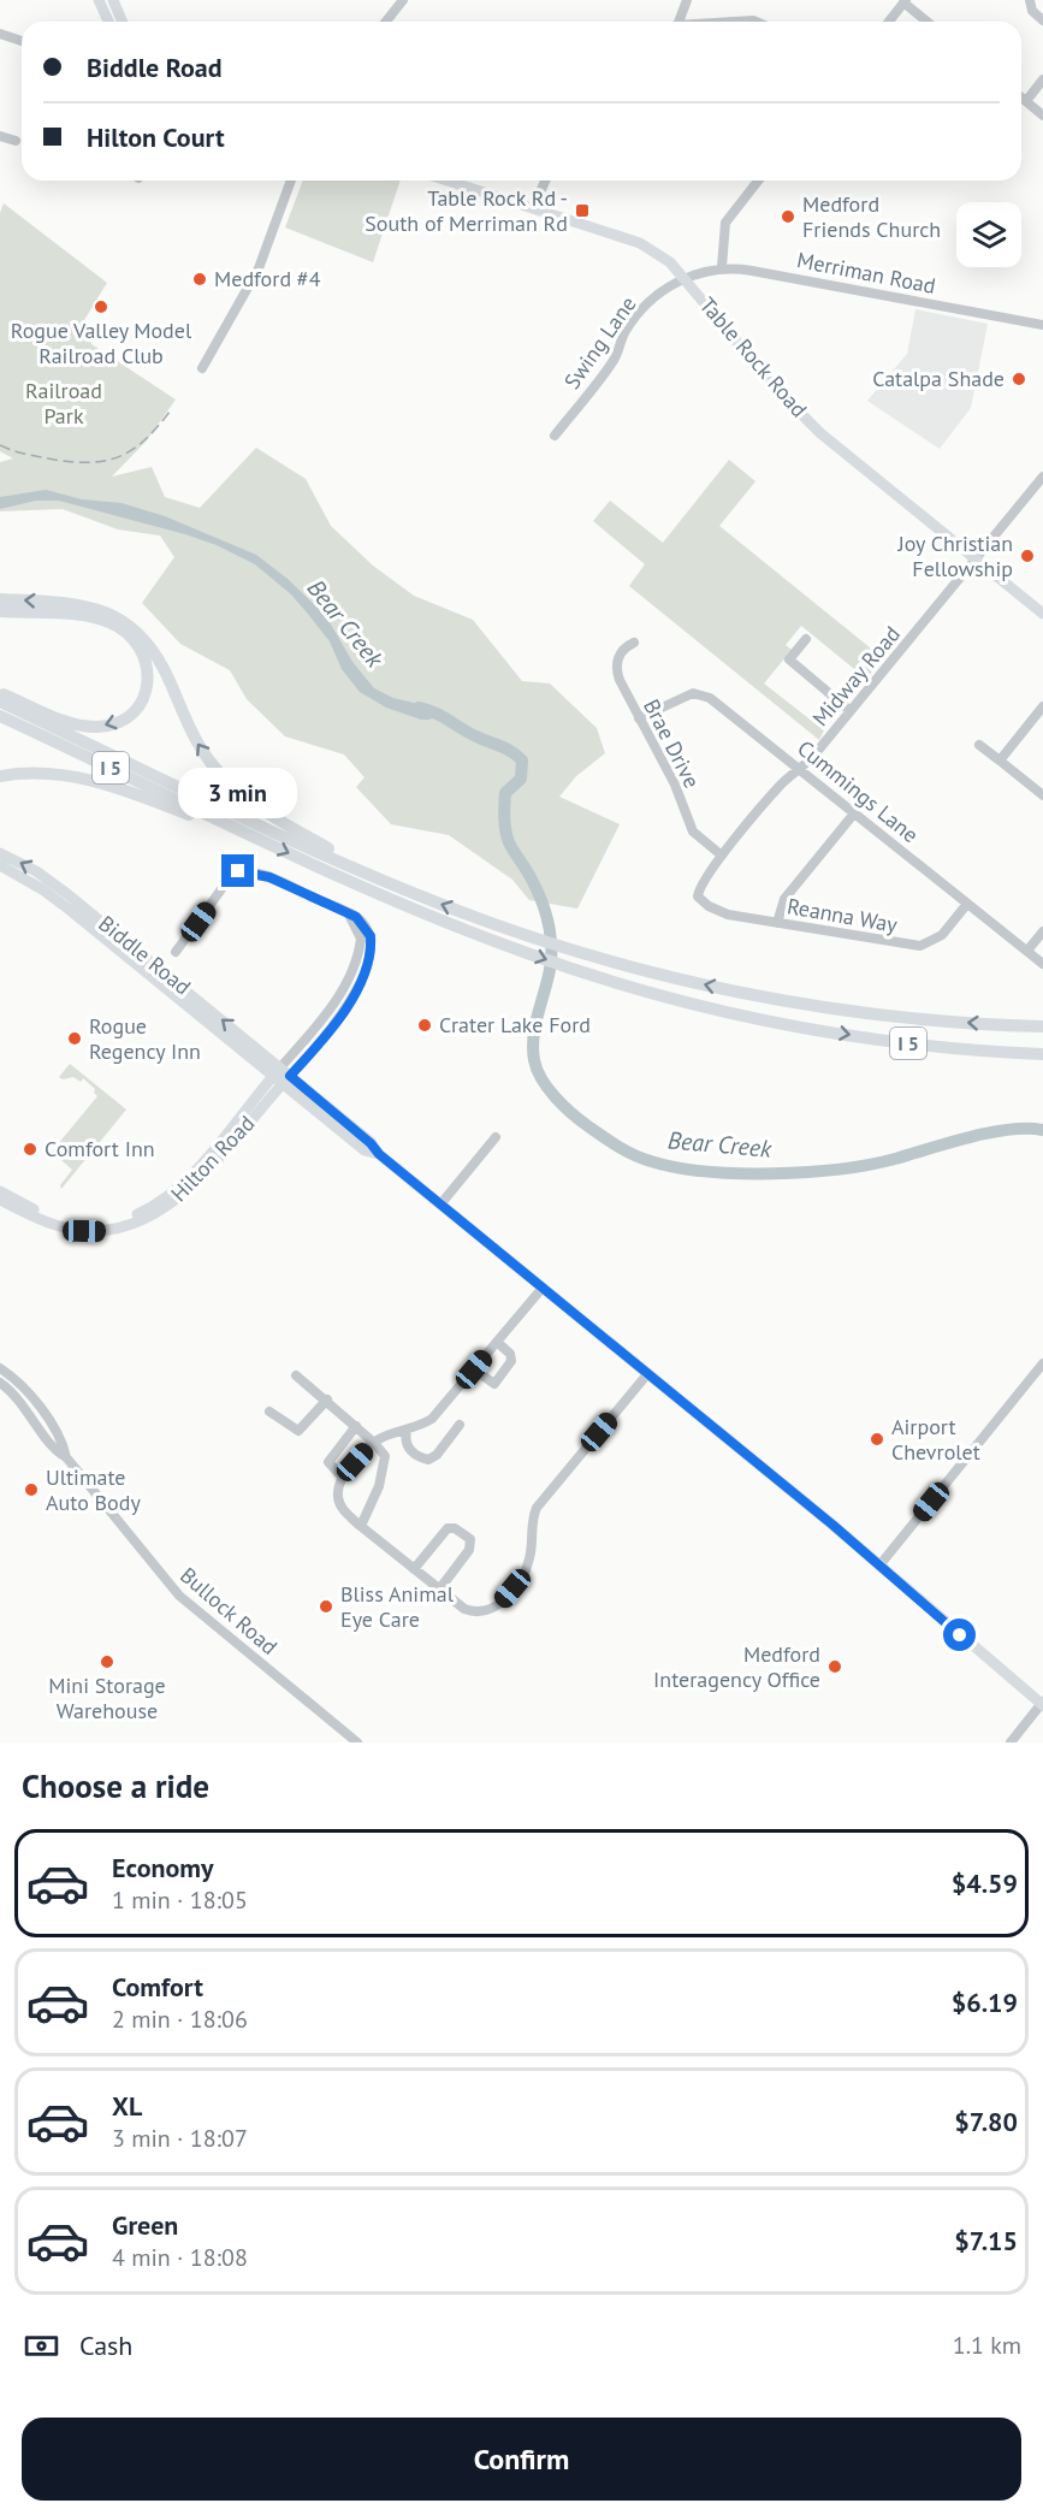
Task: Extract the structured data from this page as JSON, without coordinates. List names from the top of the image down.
{
  "streets": {
    "highway": ["I 5"],
    "main road": ["Table Rock Road", "Biddle Road", "Hilton Road"],
    "street": [
      "Merriman Road",
      "Swing Lane",
      "Midway Road",
      "Brae Drive",
      "Cummings Lane",
      "Reanna Way",
      "Bullock Road"
    ]
  },
  "crossings": [
    ["Merriman Road", "Swing Lane"],
    ["Merriman Road", "Table Rock Road"],
    ["Swing Lane", "Table Rock Road"],
    ["Table Rock Road", "Midway Road"],
    ["Midway Road", "Brae Drive"],
    ["Midway Road", "Cummings Lane"],
    ["Midway Road", "Reanna Way"],
    ["Brae Drive", "Cummings Lane"],
    ["Cummings Lane", "Reanna Way"],
    ["Biddle Road", "Hilton Road"]
  ],
  "water": ["Bear Creek"],
  "parks": ["Railroad Park"],
  "places": {
    "transit": ["Table Rock Rd - South of Merriman Rd"],
    "other": [
      "Medford Friends Church",
      "Medford #4",
      "Rogue Valley Model Railroad Club",
      "Catalpa Shade",
      "Joy Christian Fellowship",
      "Crater Lake Ford",
      "Rogue Regency Inn",
      "Comfort Inn",
      "Airport Chevrolet",
      "Ultimate Auto Body",
      "Bliss Animal Eye Care",
      "Mini Storage Warehouse",
      "Medford Interagency Office"
    ]
  },
  "page": {
    "banner": ["Biddle Road", "Hilton Court"],
    "bubble": "3 min",
    "heading": "Choose a ride",
    "list": [
      {
        "name": "Economy",
        "note": "1 min · 18:05",
        "value": "$4.59"
      },
      {
        "name": "Comfort",
        "note": "2 min · 18:06",
        "value": "$6.19"
      },
      {
        "name": "XL",
        "note": "3 min · 18:07",
        "value": "$7.80"
      },
      {
        "name": "Green",
        "note": "4 min · 18:08",
        "value": "$7.15"
      }
    ],
    "pay": ["Cash", "1.1 km"],
    "buttons": "Confirm"
  }
}
